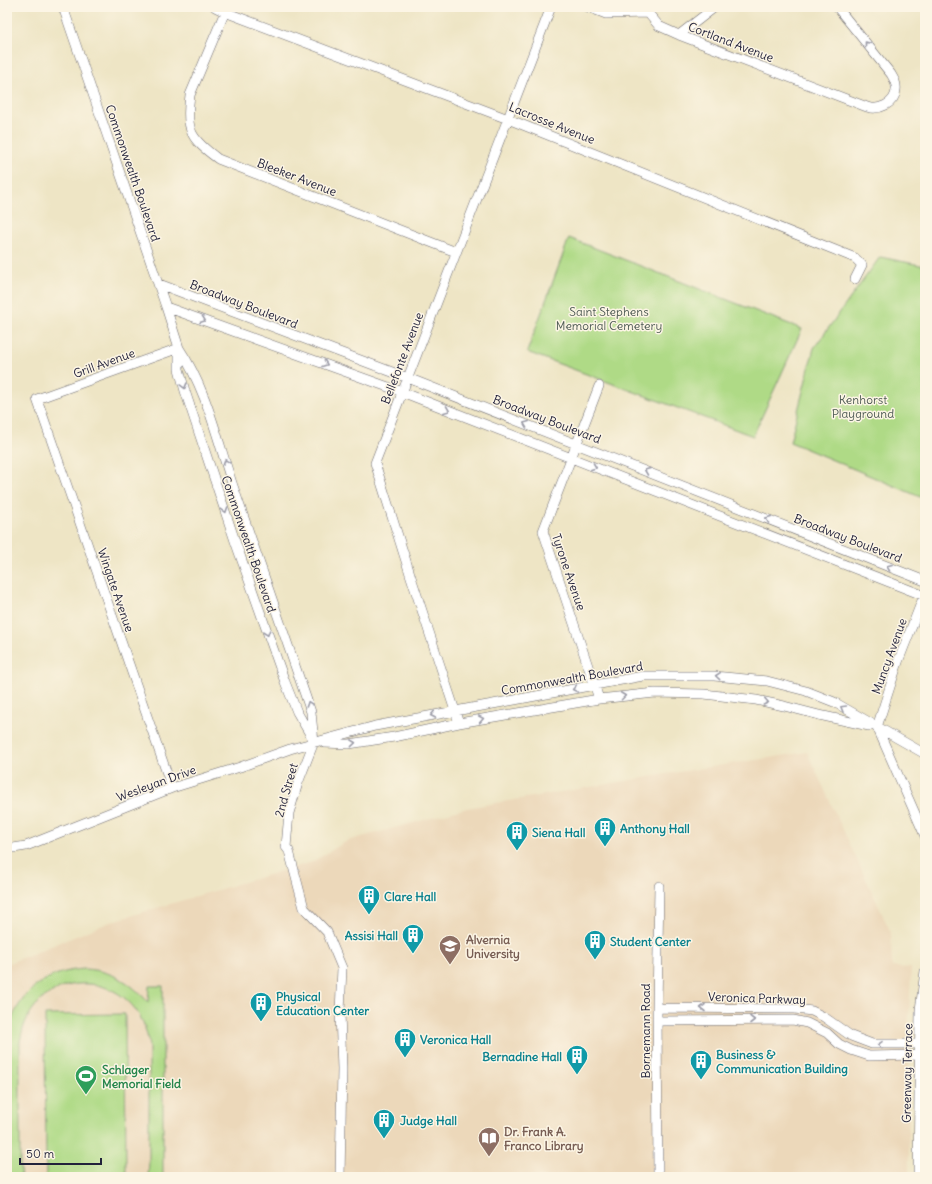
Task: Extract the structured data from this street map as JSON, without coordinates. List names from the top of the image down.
{
  "streets": {
    "street": [
      "Cortland Avenue",
      "Lacrosse Avenue",
      "Commonwealth Boulevard",
      "Bleeker Avenue",
      "Broadway Boulevard",
      "Bellefonte Avenue",
      "Grill Avenue",
      "Tyrone Avenue",
      "Wingate Avenue",
      "Muncy Avenue",
      "Wesleyan Drive",
      "2nd Street",
      "Veronica Parkway",
      "Bornemann Road",
      "Greenway Terrace"
    ]
  },
  "crossings": [
    ["Lacrosse Avenue", "Bleeker Avenue"],
    ["Lacrosse Avenue", "Bellefonte Avenue"],
    ["Commonwealth Boulevard", "Broadway Boulevard"],
    ["Commonwealth Boulevard", "Bellefonte Avenue"],
    ["Commonwealth Boulevard", "Grill Avenue"],
    ["Commonwealth Boulevard", "Tyrone Avenue"],
    ["Commonwealth Boulevard", "Muncy Avenue"],
    ["Commonwealth Boulevard", "Wesleyan Drive"],
    ["Commonwealth Boulevard", "2nd Street"],
    ["Bleeker Avenue", "Bellefonte Avenue"],
    ["Broadway Boulevard", "Bellefonte Avenue"],
    ["Broadway Boulevard", "Tyrone Avenue"],
    ["Grill Avenue", "Wingate Avenue"],
    ["Wingate Avenue", "Wesleyan Drive"],
    ["Wesleyan Drive", "2nd Street"],
    ["Veronica Parkway", "Bornemann Road"],
    ["Veronica Parkway", "Greenway Terrace"]
  ],
  "parks": ["Saint Stephens Memorial Cemetery", "Kenhorst Playground"],
  "places": {
    "building": [
      "Anthony Hall",
      "Siena Hall",
      "Clare Hall",
      "Assisi Hall",
      "Student Center",
      "Physical Education Center",
      "Veronica Hall",
      "Bernadine Hall",
      "Business & Communication Building",
      "Judge Hall"
    ],
    "school or university": ["Alvernia University"],
    "sports": ["Schlager Memorial Field"],
    "library": ["Dr. Frank A. Franco Library"]
  },
  "scale_bar": "50 m"
}
